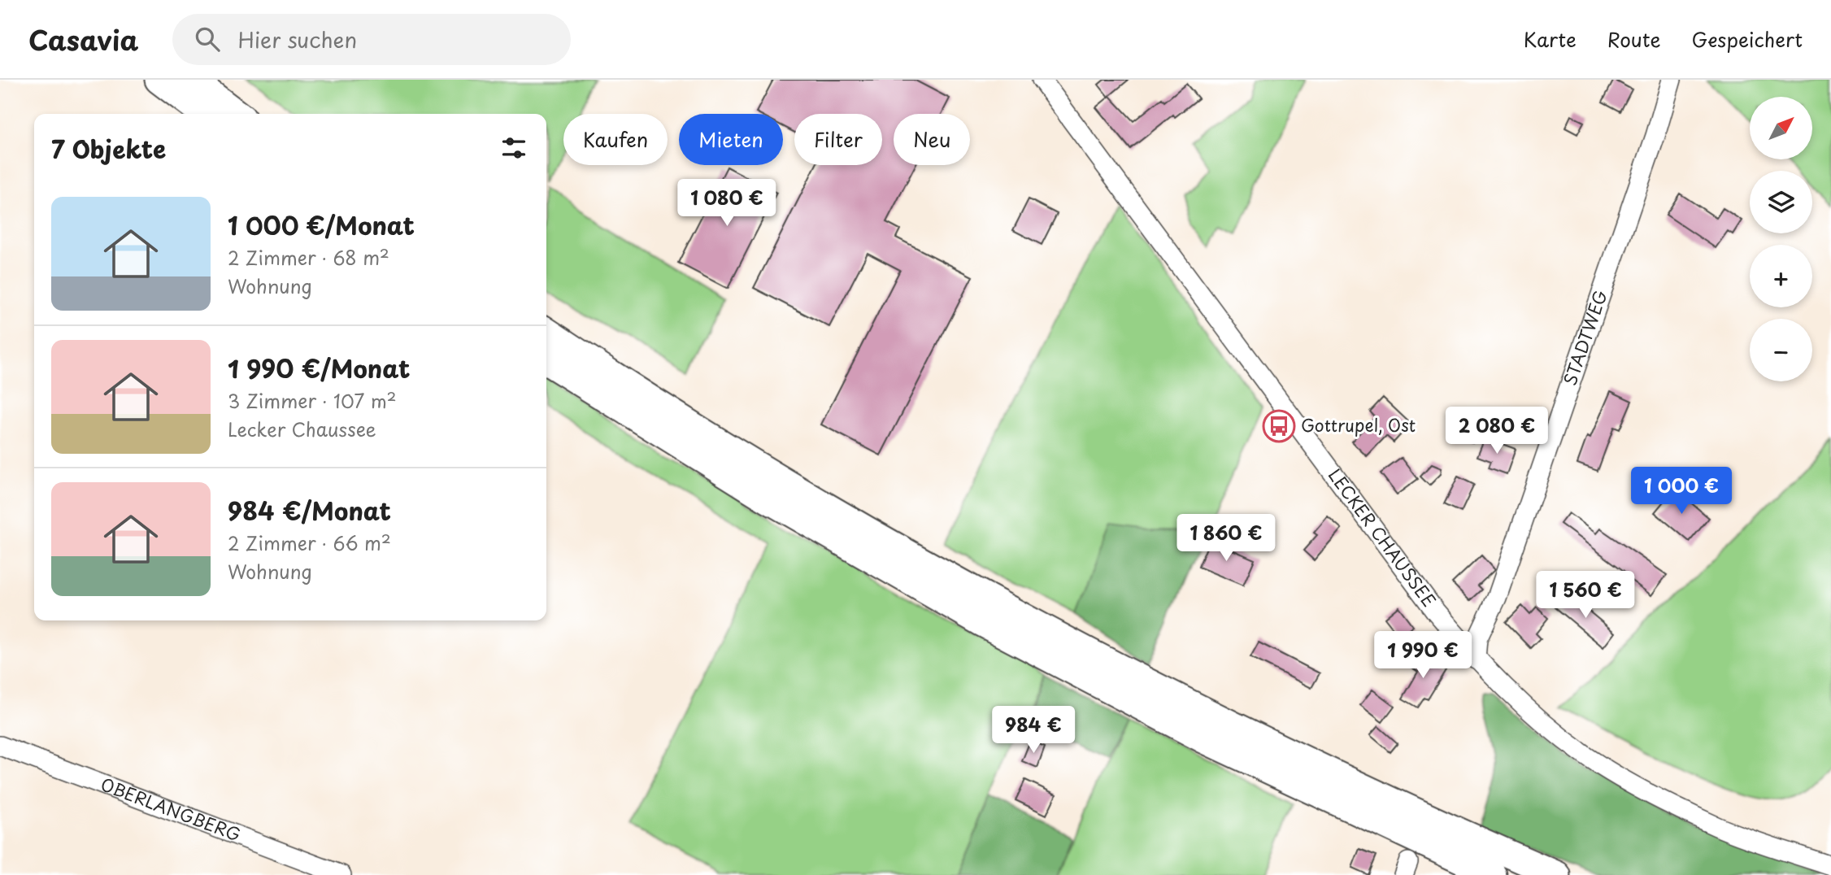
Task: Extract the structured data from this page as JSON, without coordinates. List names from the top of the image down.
{
  "streets": {
    "street": ["STADTWEG", "LECKER CHAUSSEE", "OBERLANGBERG"]
  },
  "crossings": [
    ["STADTWEG", "LECKER CHAUSSEE"]
  ],
  "places": {
    "bus stop": ["Gottrupel, Ost"]
  },
  "north": "top right",
  "page": {
    "header": "Casavia",
    "search": "Hier suchen",
    "nav": ["Karte", "Route", "Gespeichert"],
    "map_buttons": ["+", "−"],
    "chip": [
      "Kaufen",
      "Mieten",
      "Filter",
      "Neu"
    ],
    "heading": "7 Objekte",
    "price": [
      "1 080 €",
      "2 080 €",
      "1 000 €",
      "1 860 €",
      "1 560 €",
      "1 990 €",
      "984 €"
    ],
    "list": [
      {
        "name": "1 000 €/Monat",
        "note": "2 Zimmer · 68 m² · Wohnung"
      },
      {
        "name": "1 990 €/Monat",
        "note": "3 Zimmer · 107 m² · Lecker Chaussee"
      },
      {
        "name": "984 €/Monat",
        "note": "2 Zimmer · 66 m² · Wohnung"
      }
    ]
  }
}
